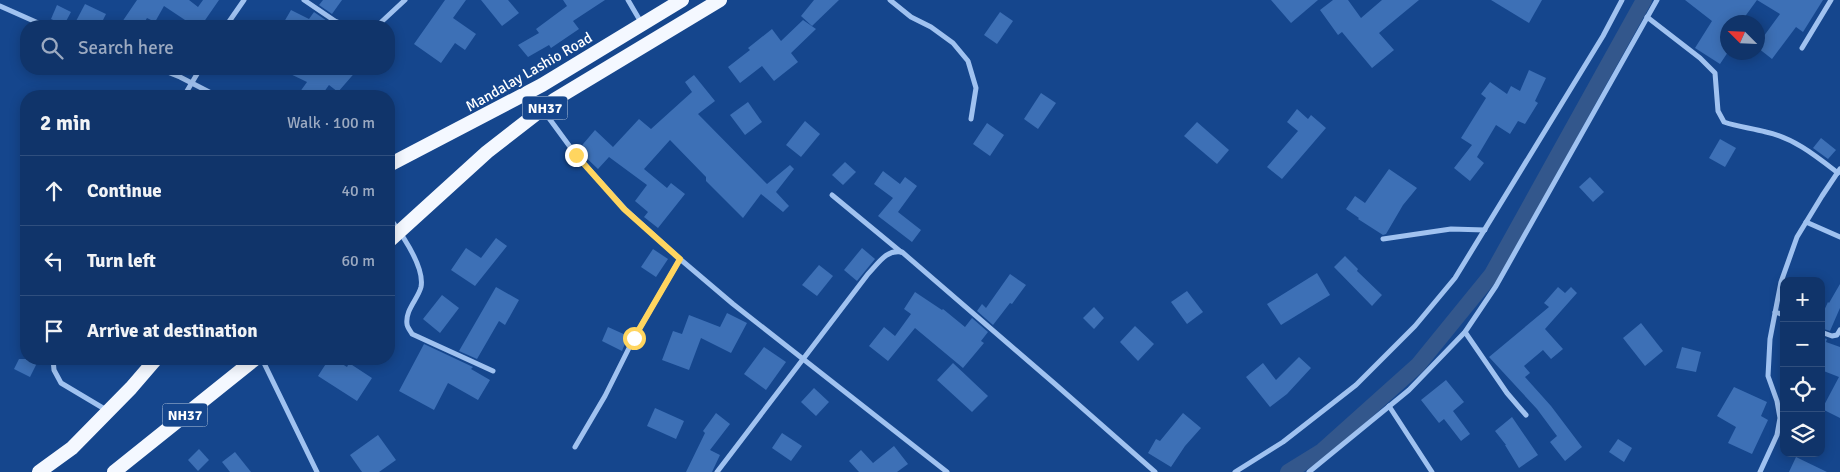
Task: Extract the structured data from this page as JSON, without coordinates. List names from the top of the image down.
{
  "streets": {
    "highway": ["Mandalay Lashio Road", "NH37"]
  },
  "north": "top left",
  "page": {
    "search": "Search here",
    "heading": ["2 min", "Walk · 100 m"],
    "list": [
      ["Continue", "40 m"],
      ["Turn left", "60 m"],
      "Arrive at destination"
    ],
    "map_buttons": ["+", "−"]
  }
}
